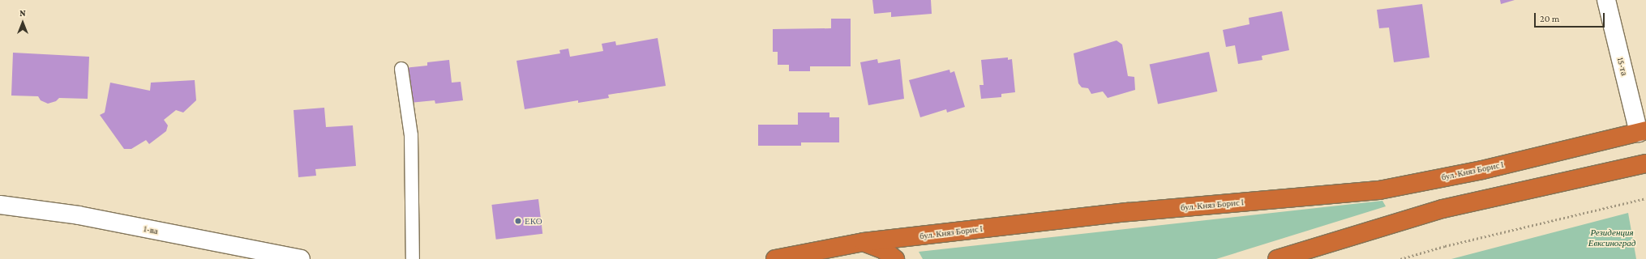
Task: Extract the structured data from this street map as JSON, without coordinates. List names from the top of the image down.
{
  "streets": {
    "highway": ["бул. Княз Борис I"],
    "street": ["15-та", "1-ва"]
  },
  "crossings": [
    ["15-та", "бул. Княз Борис I"]
  ],
  "parks": ["Резиденция Евксиноград"],
  "places": ["ЕКО"],
  "scale_bar": "20 m",
  "north": "top"
}
